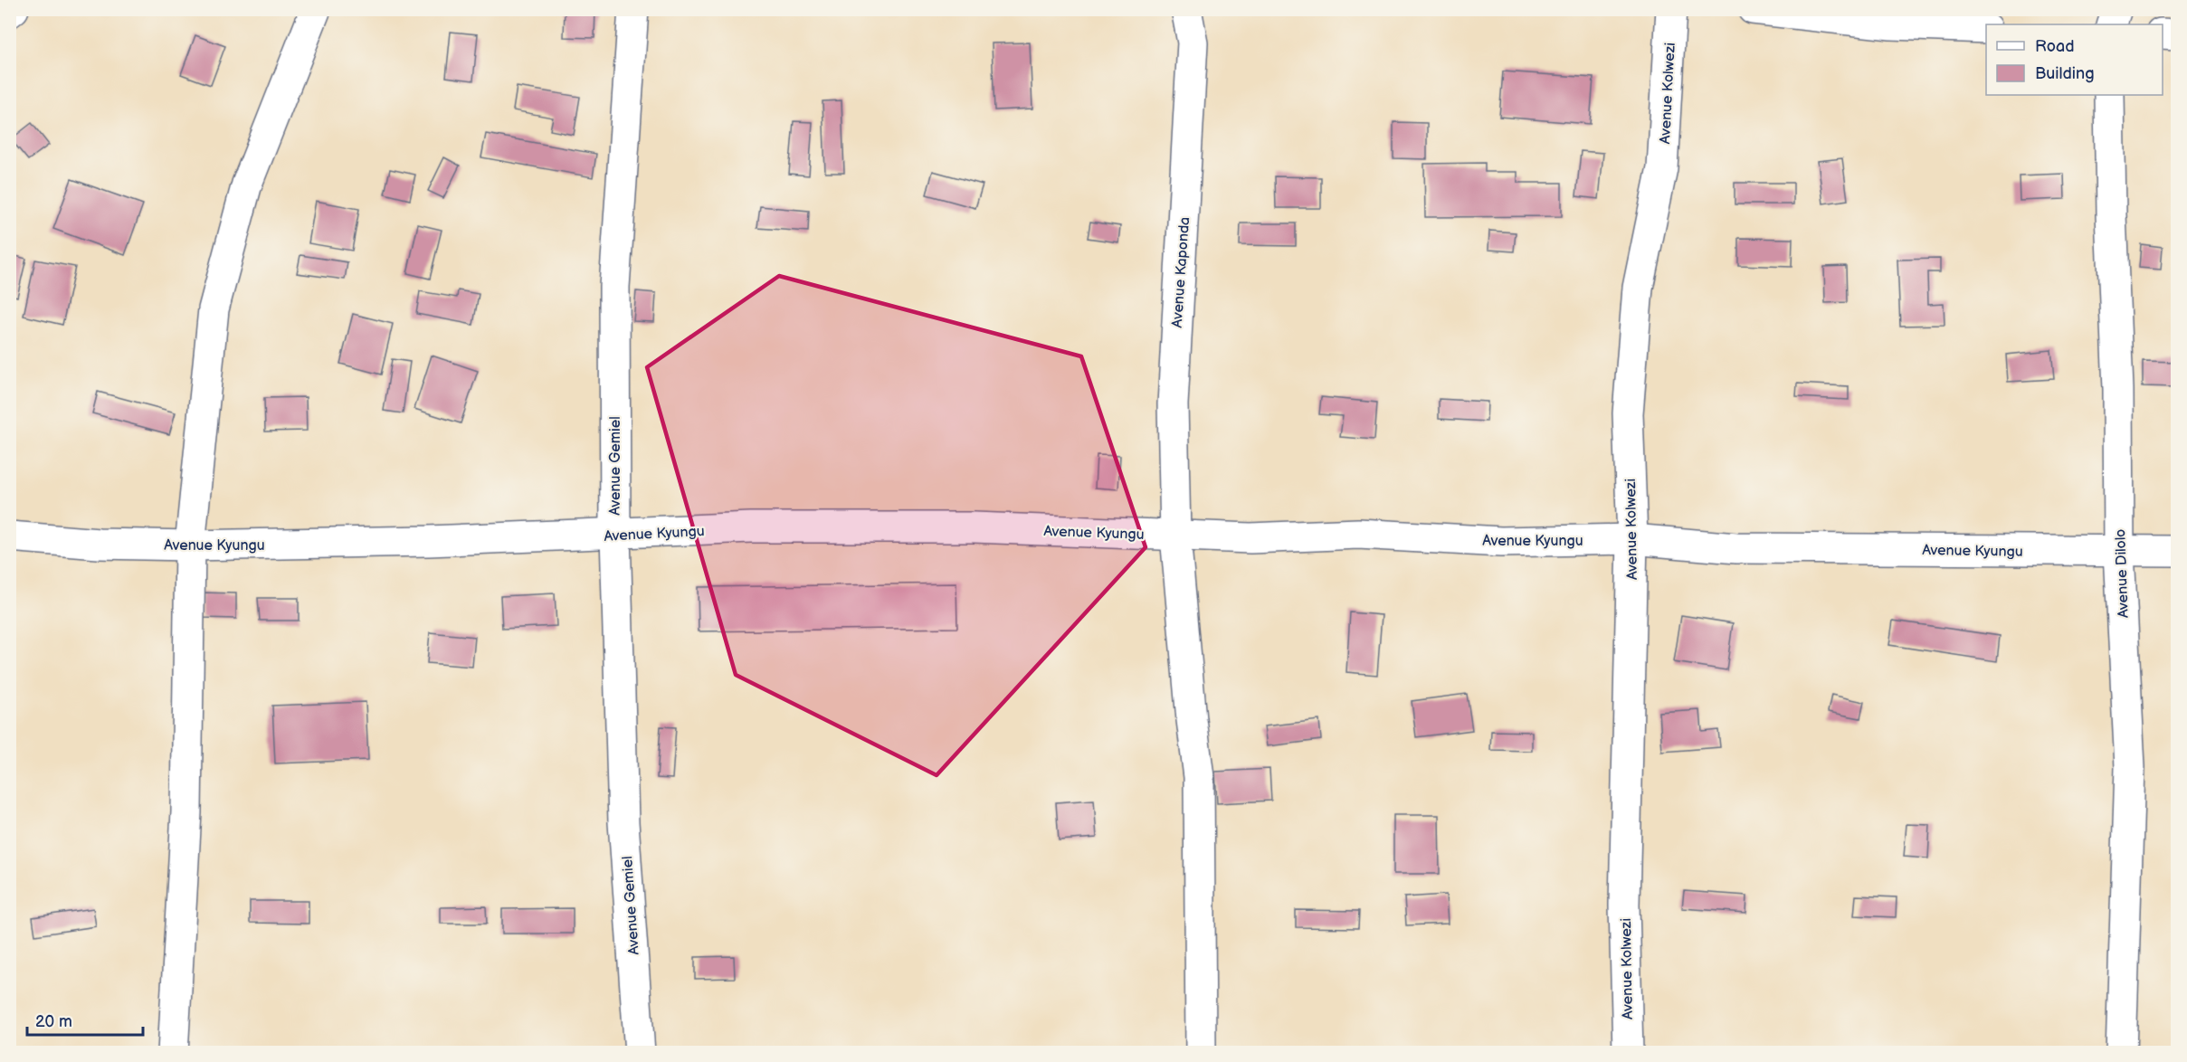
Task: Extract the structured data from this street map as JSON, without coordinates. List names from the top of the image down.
{
  "streets": {
    "street": [
      "Avenue Kolwezi",
      "Avenue Kaponda",
      "Avenue Gemiel",
      "Avenue Kyungu",
      "Avenue Dilolo"
    ]
  },
  "crossings": [
    ["Avenue Kolwezi", "Avenue Kyungu"],
    ["Avenue Kaponda", "Avenue Kyungu"],
    ["Avenue Gemiel", "Avenue Kyungu"],
    ["Avenue Kyungu", "Avenue Dilolo"]
  ],
  "legend": ["Road", "Building"],
  "scale_bar": "20 m"
}
